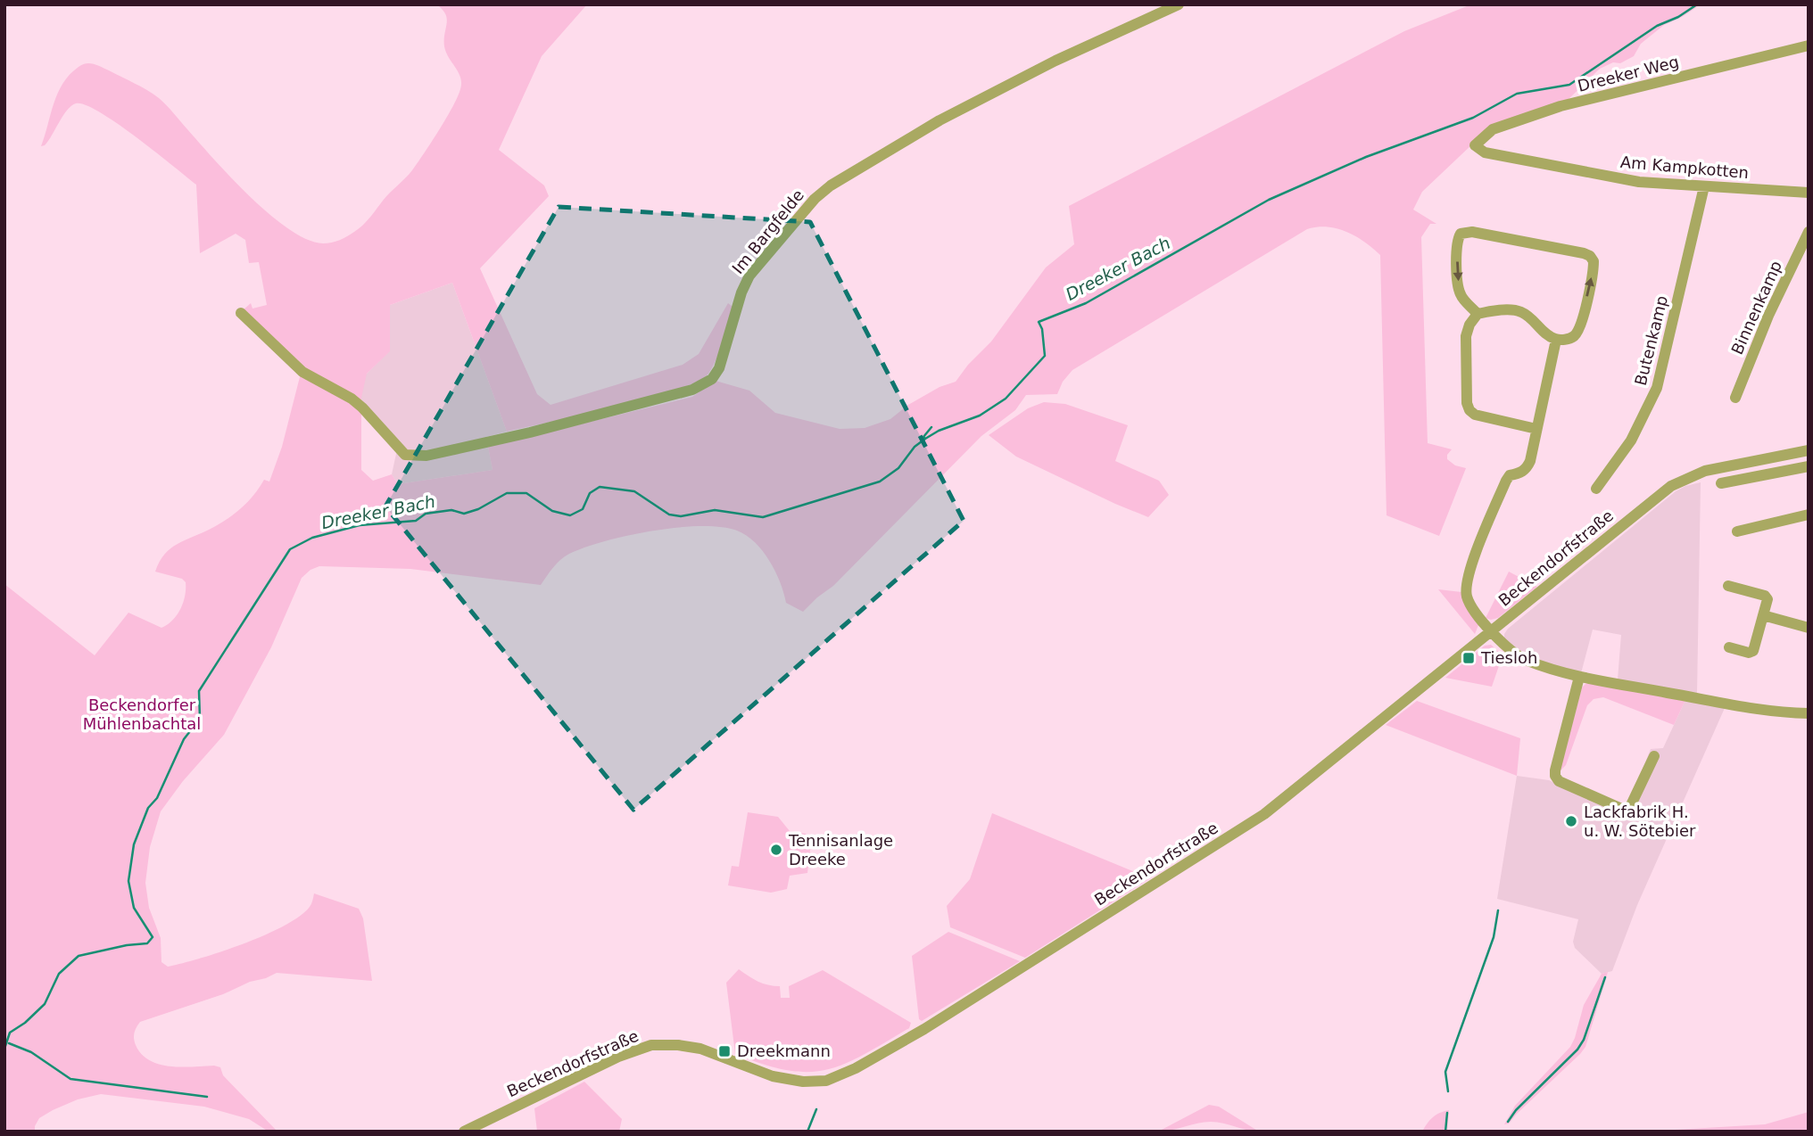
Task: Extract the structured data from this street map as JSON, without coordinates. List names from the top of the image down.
{
  "streets": {
    "street": [
      "Dreeker Weg",
      "Am Kampkotten",
      "Im Bargfelde",
      "Binnenkamp",
      "Butenkamp",
      "Beckendorfstraße"
    ]
  },
  "crossings": [
    ["Dreeker Weg", "Am Kampkotten"],
    ["Am Kampkotten", "Butenkamp"]
  ],
  "water": ["Dreeker Bach"],
  "parks": ["Beckendorfer Mühlenbachtal"],
  "places": {
    "transit": ["Tiesloh", "Dreekmann"],
    "other": ["Lackfabrik H. u. W. Sötebier", "Tennisanlage Dreeke"]
  }
}
